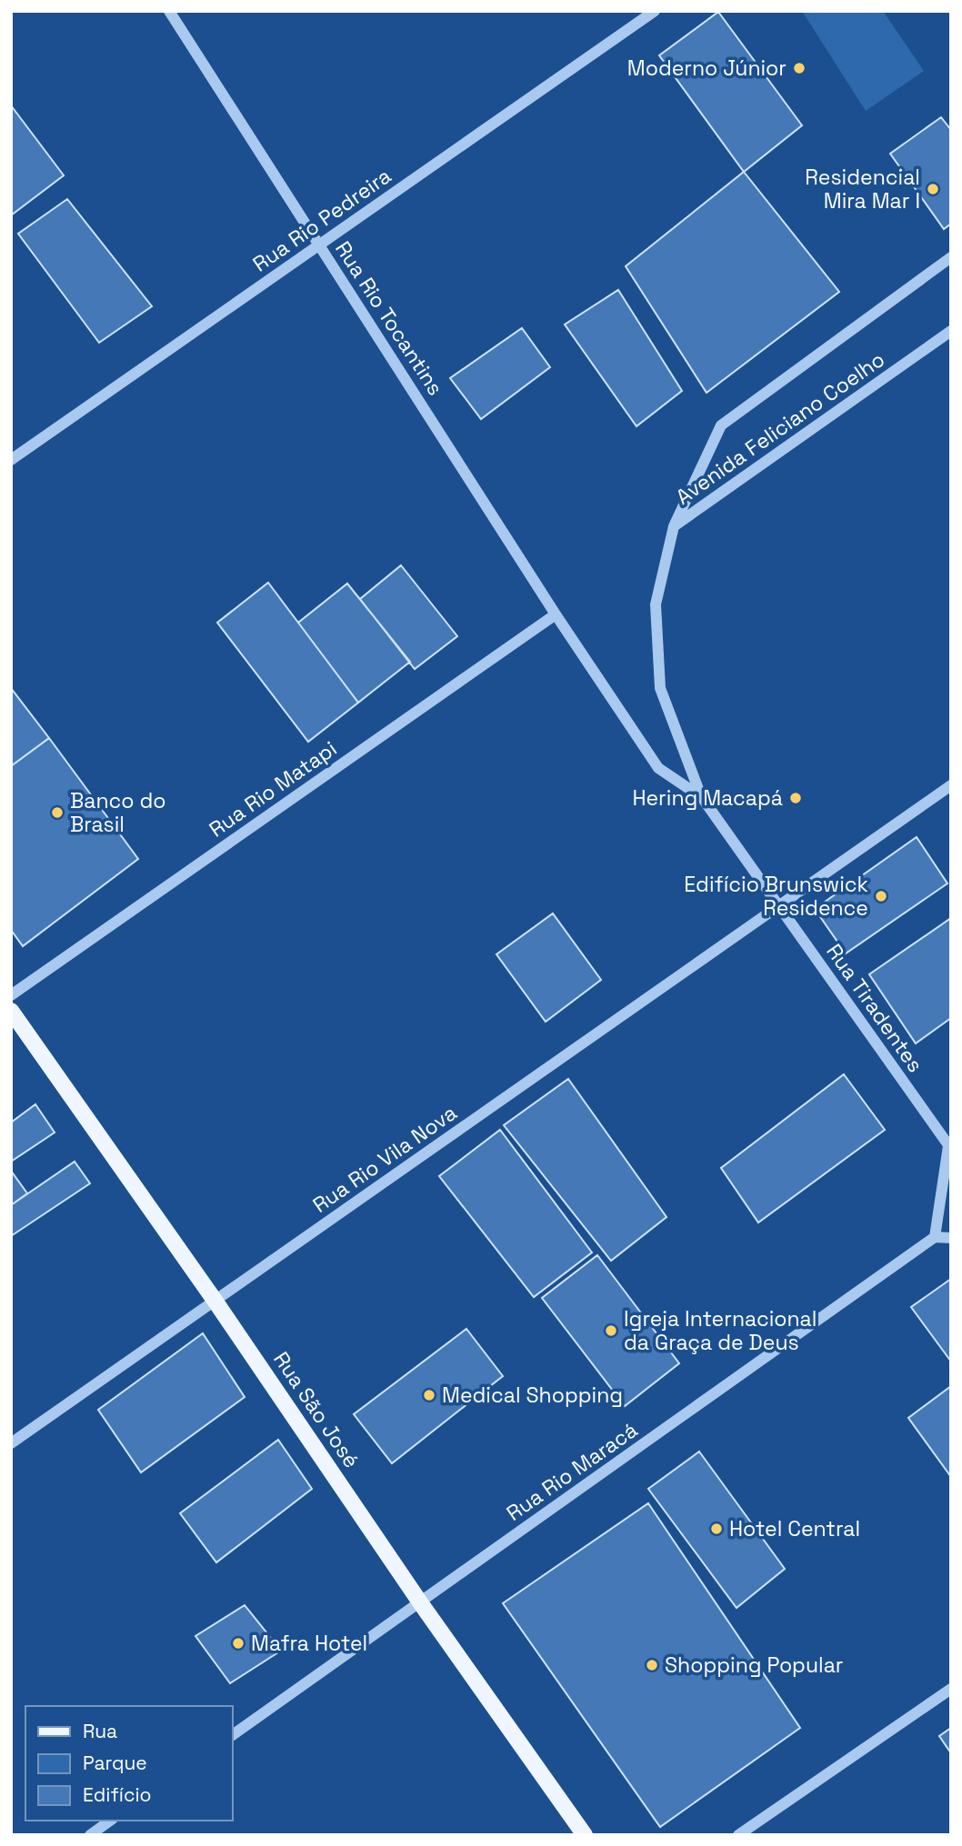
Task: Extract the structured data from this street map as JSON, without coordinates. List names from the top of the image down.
{
  "streets": {
    "main road": ["Rua São José"],
    "street": [
      "Rua Rio Pedreira",
      "Rua Rio Tocantins",
      "Avenida Feliciano Coelho",
      "Rua Rio Matapi",
      "Rua Tiradentes",
      "Rua Rio Vila Nova",
      "Rua Rio Maracá"
    ]
  },
  "crossings": [
    ["Rua Rio Pedreira", "Rua Rio Tocantins"],
    ["Rua Rio Tocantins", "Rua Rio Matapi"],
    ["Rua Rio Tocantins", "Rua Tiradentes"],
    ["Avenida Feliciano Coelho", "Rua Tiradentes"],
    ["Rua Rio Matapi", "Rua Tiradentes"],
    ["Rua Tiradentes", "Rua Rio Vila Nova"],
    ["Rua Rio Vila Nova", "Rua São José"],
    ["Rua São José", "Rua Rio Maracá"]
  ],
  "places": [
    "Moderno Júnior",
    "Residencial Mira Mar I",
    "Hering Macapá",
    "Banco do Brasil",
    "Edifício Brunswick Residence",
    "Igreja Internacional da Graça de Deus",
    "Medical Shopping",
    "Hotel Central",
    "Mafra Hotel",
    "Shopping Popular"
  ],
  "legend": ["Rua", "Parque", "Edifício"]
}
